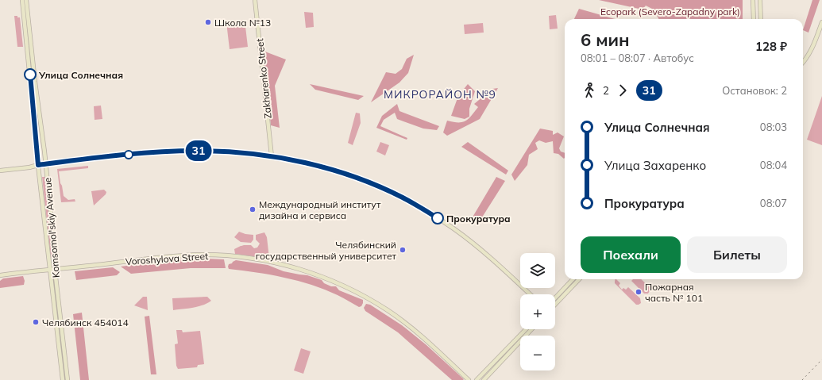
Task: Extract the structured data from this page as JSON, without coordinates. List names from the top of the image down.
{
  "streets": {
    "street": ["Zakharenko Street", "Komsomol'skiy Avenue", "Voroshylova Street"]
  },
  "crossings": [
    ["Komsomol'skiy Avenue", "Voroshylova Street"]
  ],
  "districts": ["МИКРОРАЙОН №9"],
  "parks": ["Ecopark (Severo-Zapadny park)"],
  "places": [
    "Школа №13",
    "Улица Солнечная",
    "Международный институт дизайна и сервиса",
    "Прокуратура",
    "Челябинский государственный университет",
    "Пожарная часть № 101",
    "Челябинск 454014"
  ],
  "lines": ["bus line 31"],
  "page": {
    "on_map": "31",
    "heading": ["6 мин", "08:01 – 08:07 · Автобус", "128 ₽"],
    "legs": ["2", "31", "Остановок: 2"],
    "list": [
      {
        "name": "Улица Солнечная",
        "value": "08:03"
      },
      {
        "name": "Улица Захаренко",
        "value": "08:04"
      },
      {
        "name": "Прокуратура",
        "value": "08:07"
      }
    ],
    "buttons": ["Поехали", "Билеты"],
    "map_buttons": ["+", "−"]
  }
}
